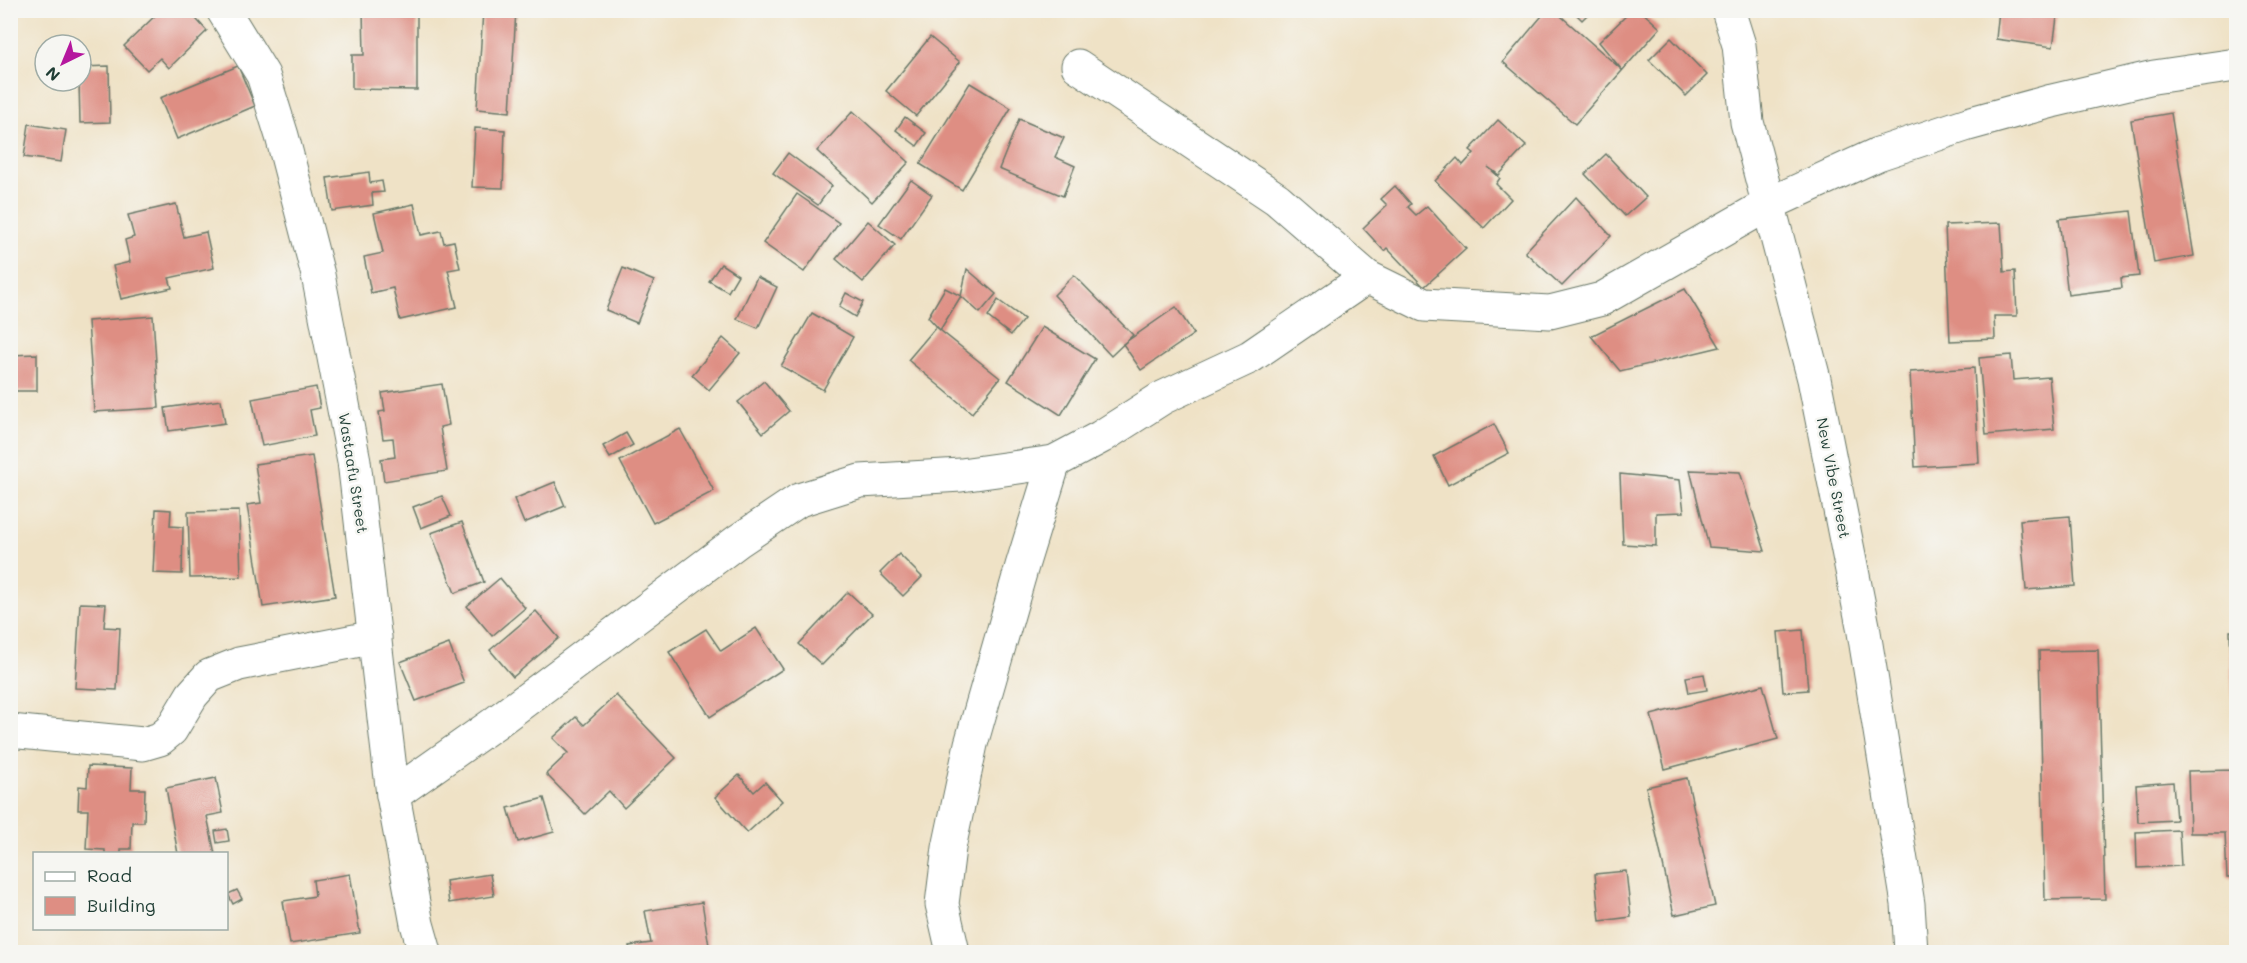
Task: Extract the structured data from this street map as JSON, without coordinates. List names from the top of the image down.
{
  "streets": {
    "street": ["Wastaafu Street", "New Vibe Street"]
  },
  "legend": ["Road", "Building"],
  "north": "bottom left"
}
